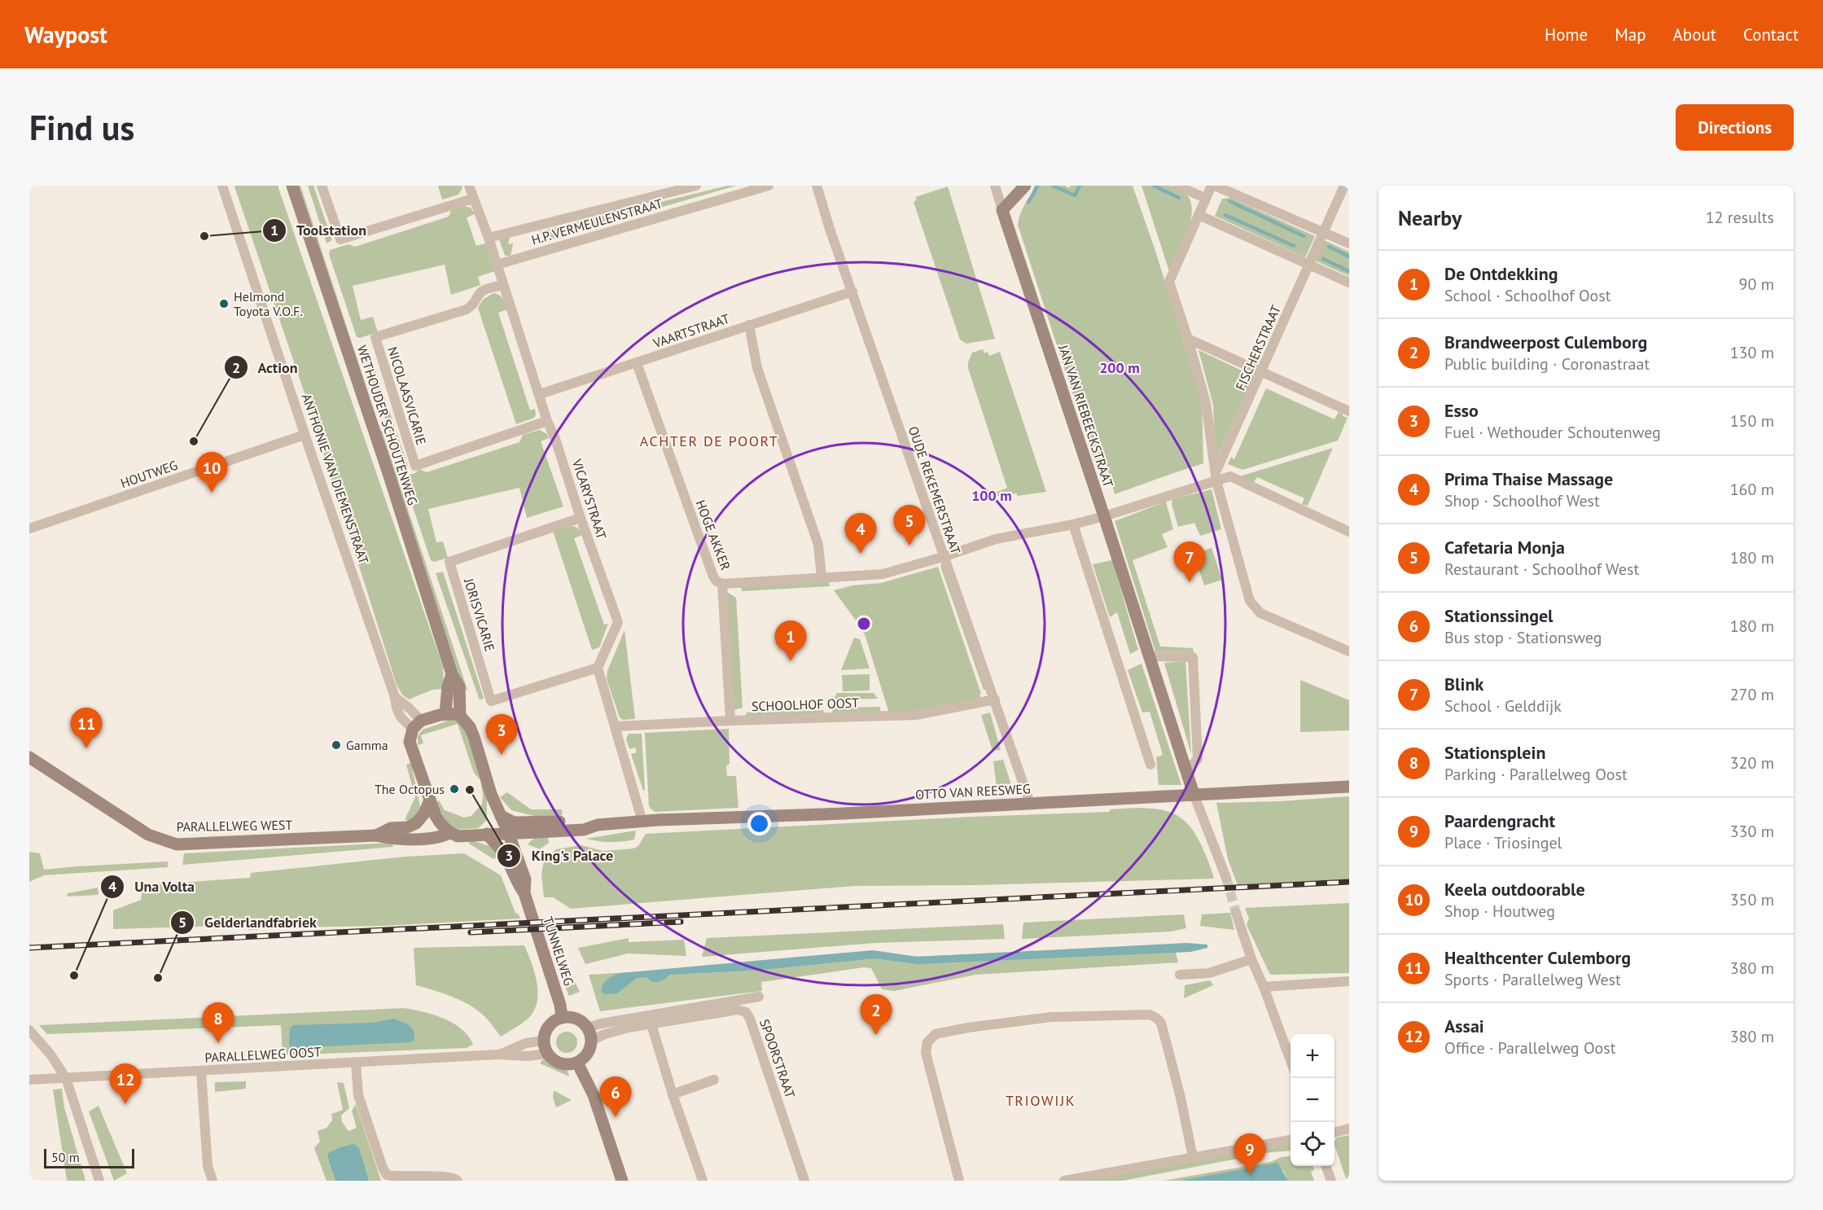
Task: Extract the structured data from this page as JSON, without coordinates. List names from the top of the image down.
{
  "streets": {
    "street": [
      "H.P. VERMEULENSTRAAT",
      "VAARTSTRAAT",
      "FISCHERSTRAAT",
      "NICOLAASVICARIE",
      "JAN VAN RIEBEECKSTRAAT",
      "WETHOUDER SCHOUTENWEG",
      "HOUTWEG",
      "ANTHONIE VAN DIEMENSTRAAT",
      "OUDE REKEMERSTRAAT",
      "VICARYSTRAAT",
      "HOGE AKKER",
      "JORISVICARIE",
      "SCHOOLHOF OOST",
      "OTTO VAN REESWEG",
      "PARALLELWEG WEST",
      "TUNNELWEG",
      "PARALLELWEG OOST",
      "SPOORSTRAAT"
    ]
  },
  "crossings": [
    ["H.P. VERMEULENSTRAAT", "VICARYSTRAAT"],
    ["VAARTSTRAAT", "OUDE REKEMERSTRAAT"],
    ["VAARTSTRAAT", "VICARYSTRAAT"],
    ["VAARTSTRAAT", "HOGE AKKER"],
    ["NICOLAASVICARIE", "VICARYSTRAAT"],
    ["JAN VAN RIEBEECKSTRAAT", "OTTO VAN REESWEG"],
    ["HOUTWEG", "ANTHONIE VAN DIEMENSTRAAT"],
    ["OUDE REKEMERSTRAAT", "SCHOOLHOF OOST"],
    ["OUDE REKEMERSTRAAT", "OTTO VAN REESWEG"],
    ["VICARYSTRAAT", "JORISVICARIE"],
    ["HOGE AKKER", "SCHOOLHOF OOST"],
    ["OTTO VAN REESWEG", "PARALLELWEG WEST"],
    ["OTTO VAN REESWEG", "TUNNELWEG"],
    ["TUNNELWEG", "PARALLELWEG OOST"],
    ["TUNNELWEG", "SPOORSTRAAT"],
    ["PARALLELWEG OOST", "SPOORSTRAAT"]
  ],
  "districts": ["ACHTER DE POORT", "TRIOWIJK"],
  "places": [
    "Toolstation",
    "Helmond Toyota V.O.F.",
    "Action",
    "Gamma",
    "The Octopus",
    "King's Palace",
    "Una Volta",
    "Gelderlandfabriek"
  ],
  "scale_bar": "50 m",
  "page": {
    "header": "Waypost",
    "nav": [
      "Home",
      "Map",
      "About",
      "Contact"
    ],
    "buttons": "Directions",
    "title": "Find us",
    "heading": ["Nearby", "12 results"],
    "list": [
      {
        "mark": "1",
        "name": "De Ontdekking",
        "note": "School · Schoolhof Oost",
        "value": "90 m"
      },
      {
        "mark": "2",
        "name": "Brandweerpost Culemborg",
        "note": "Public building · Coronastraat",
        "value": "130 m"
      },
      {
        "mark": "3",
        "name": "Esso",
        "note": "Fuel · Wethouder Schoutenweg",
        "value": "150 m"
      },
      {
        "mark": "4",
        "name": "Prima Thaise Massage",
        "note": "Shop · Schoolhof West",
        "value": "160 m"
      },
      {
        "mark": "5",
        "name": "Cafetaria Monja",
        "note": "Restaurant · Schoolhof West",
        "value": "180 m"
      },
      {
        "mark": "6",
        "name": "Stationssingel",
        "note": "Bus stop · Stationsweg",
        "value": "180 m"
      },
      {
        "mark": "7",
        "name": "Blink",
        "note": "School · Gelddijk",
        "value": "270 m"
      },
      {
        "mark": "8",
        "name": "Stationsplein",
        "note": "Parking · Parallelweg Oost",
        "value": "320 m"
      },
      {
        "mark": "9",
        "name": "Paardengracht",
        "note": "Place · Triosingel",
        "value": "330 m"
      },
      {
        "mark": "10",
        "name": "Keela outdoorable",
        "note": "Shop · Houtweg",
        "value": "350 m"
      },
      {
        "mark": "11",
        "name": "Healthcenter Culemborg",
        "note": "Sports · Parallelweg West",
        "value": "380 m"
      },
      {
        "mark": "12",
        "name": "Assai",
        "note": "Office · Parallelweg Oost",
        "value": "380 m"
      }
    ],
    "pins": [
      "10",
      "5",
      "4",
      "7",
      "1",
      "11",
      "3",
      "2",
      "8",
      "12",
      "6",
      "9"
    ],
    "map_buttons": ["+", "−"],
    "scale": "50 m"
  },
  "rings": ["200 m", "100 m"]
}
